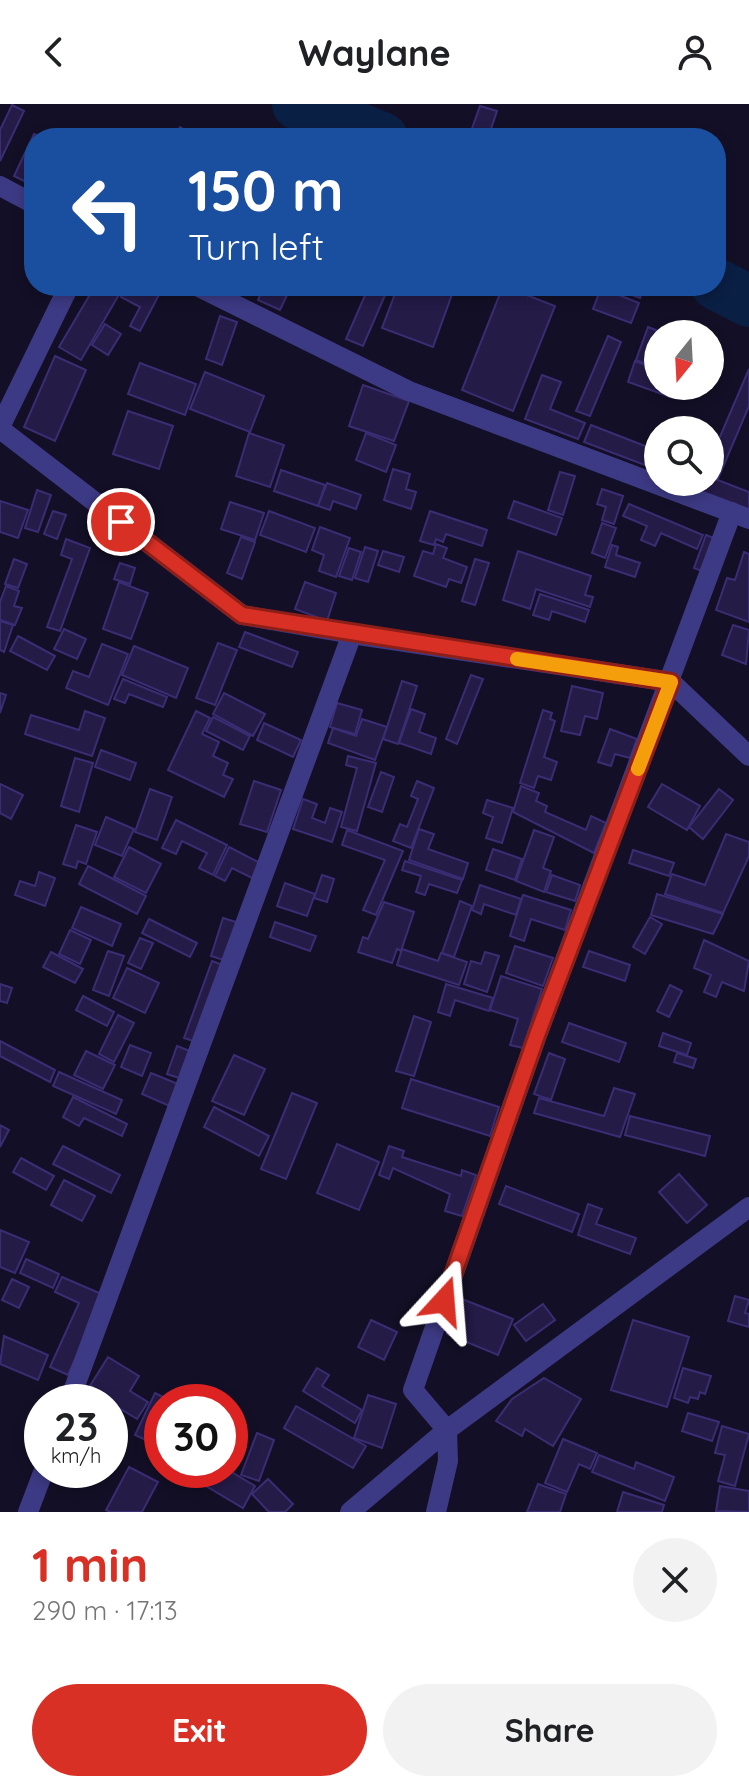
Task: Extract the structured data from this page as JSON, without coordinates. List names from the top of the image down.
{
  "north": "bottom",
  "page": {
    "header": "Waylane",
    "turn": ["150 m", "Turn left"],
    "speed": "23 km/h",
    "limit": "30",
    "heading": ["1 min", "290 m · 17:13"],
    "buttons": ["Exit", "Share"]
  }
}
